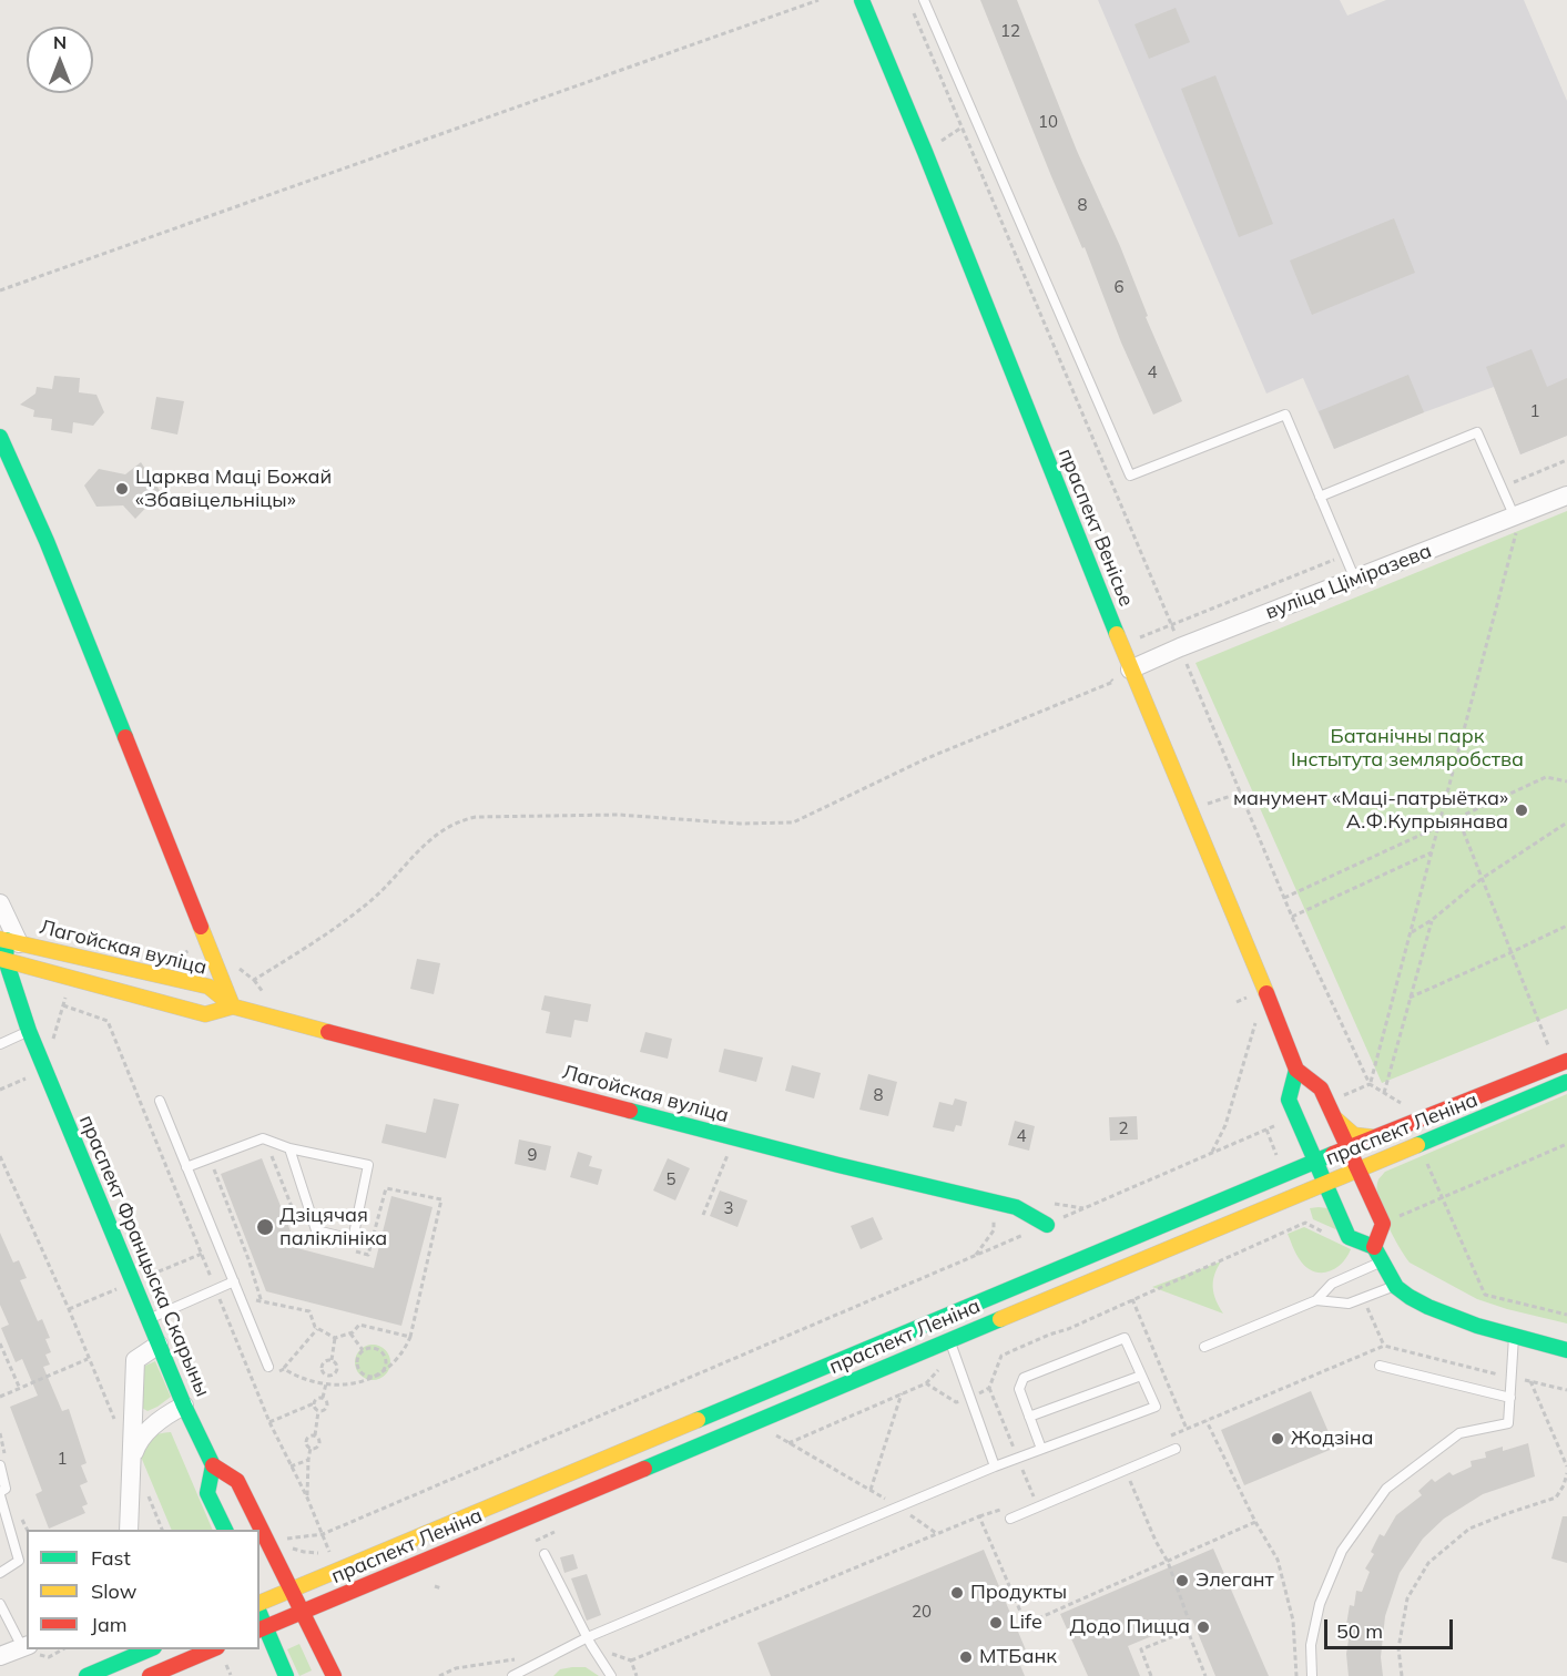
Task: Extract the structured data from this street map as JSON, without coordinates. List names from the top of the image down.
{
  "streets": {
    "main road": [
      "праспект Венісье",
      "Лагойская вуліца",
      "праспект Леніна",
      "праспект Францыска Скарыны"
    ],
    "street": ["вуліца Ціміразева"]
  },
  "crossings": [
    ["праспект Венісье", "вуліца Ціміразева"],
    ["праспект Венісье", "праспект Леніна"],
    ["Лагойская вуліца", "праспект Францыска Скарыны"]
  ],
  "parks": ["Батанічны парк Інстытута земляробства"],
  "places": [
    "Царква Маці Божай «Збавіцельніцы»",
    "манумент «Маці-патрыётка» А.Ф.Купрыянава",
    "Дзіцячая паліклініка",
    "Жодзіна",
    "Элегант",
    "Продукты",
    "Life",
    "Додо Пицца",
    "МТБанк"
  ],
  "house_numbers": [
    "12",
    "10",
    "8",
    "6",
    "4",
    "1",
    "8",
    "2",
    "4",
    "9",
    "5",
    "3",
    "1",
    "20"
  ],
  "legend": ["Fast", "Slow", "Jam"],
  "scale_bar": "50 m",
  "north": "top"
}
